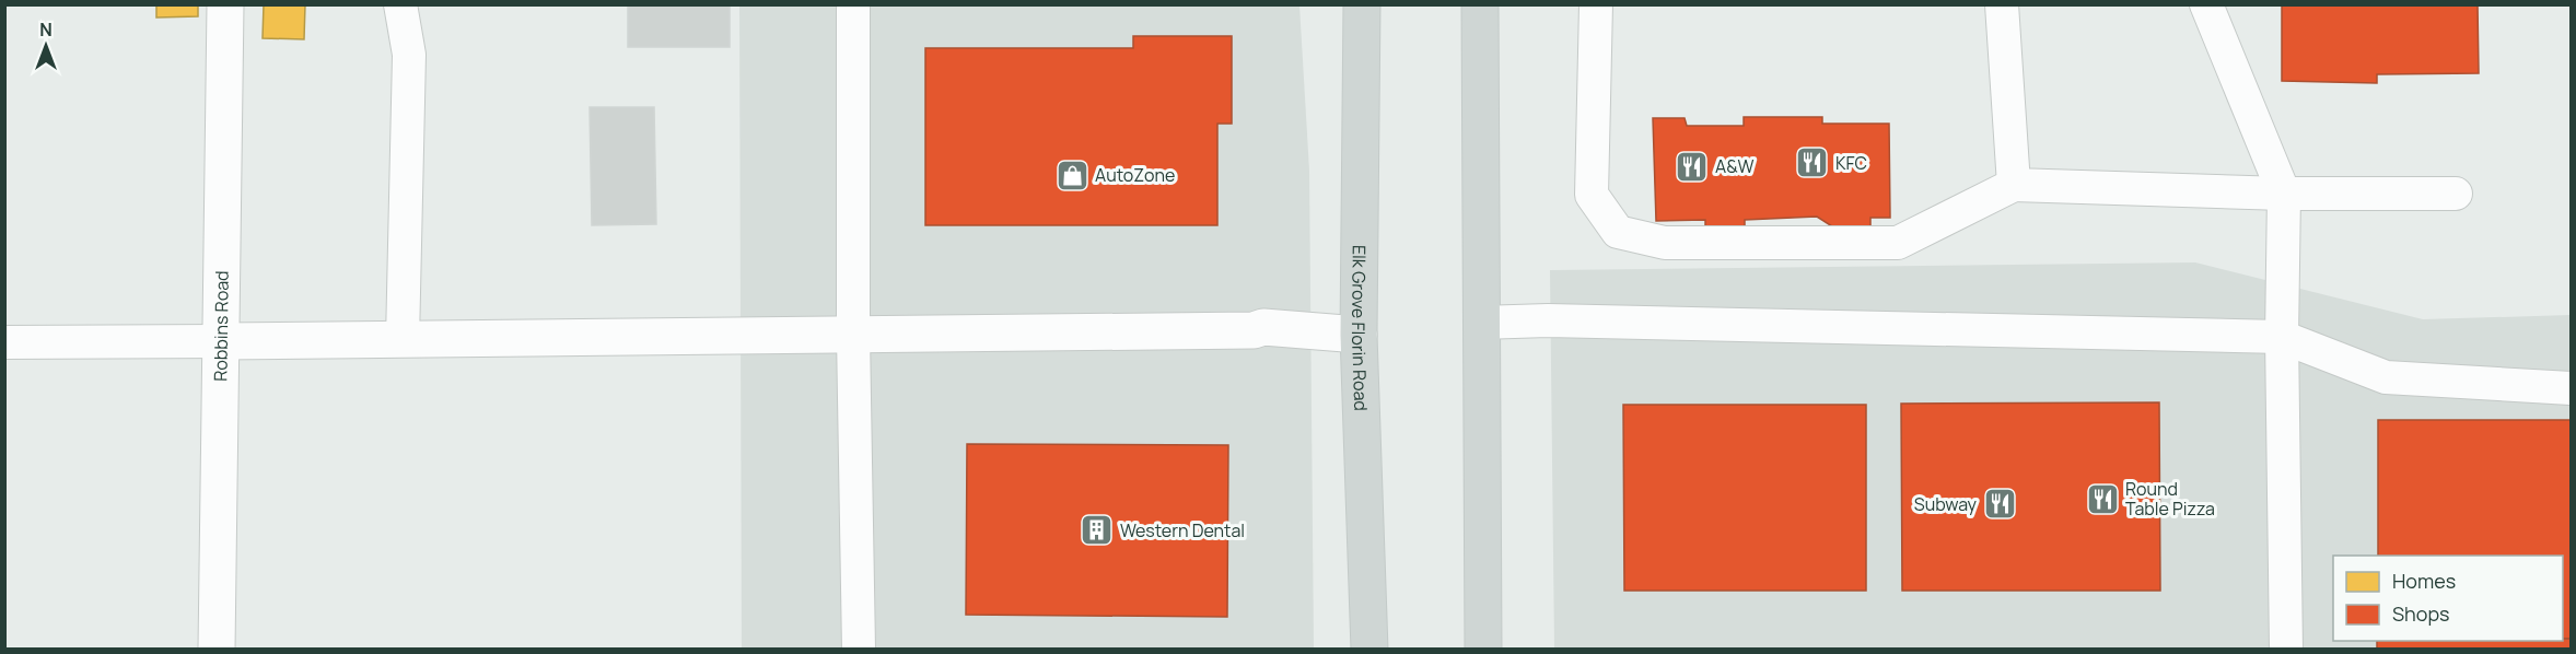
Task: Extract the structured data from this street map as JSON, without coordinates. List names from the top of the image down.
{
  "streets": {
    "main road": ["Elk Grove Florin Road"],
    "street": ["Robbins Road"]
  },
  "places": {
    "restaurant": [
      "KFC",
      "A&W",
      "Round Table Pizza",
      "Subway"
    ],
    "shop": ["AutoZone"],
    "building": ["Western Dental"]
  },
  "legend": ["Homes", "Shops"],
  "north": "top"
}
